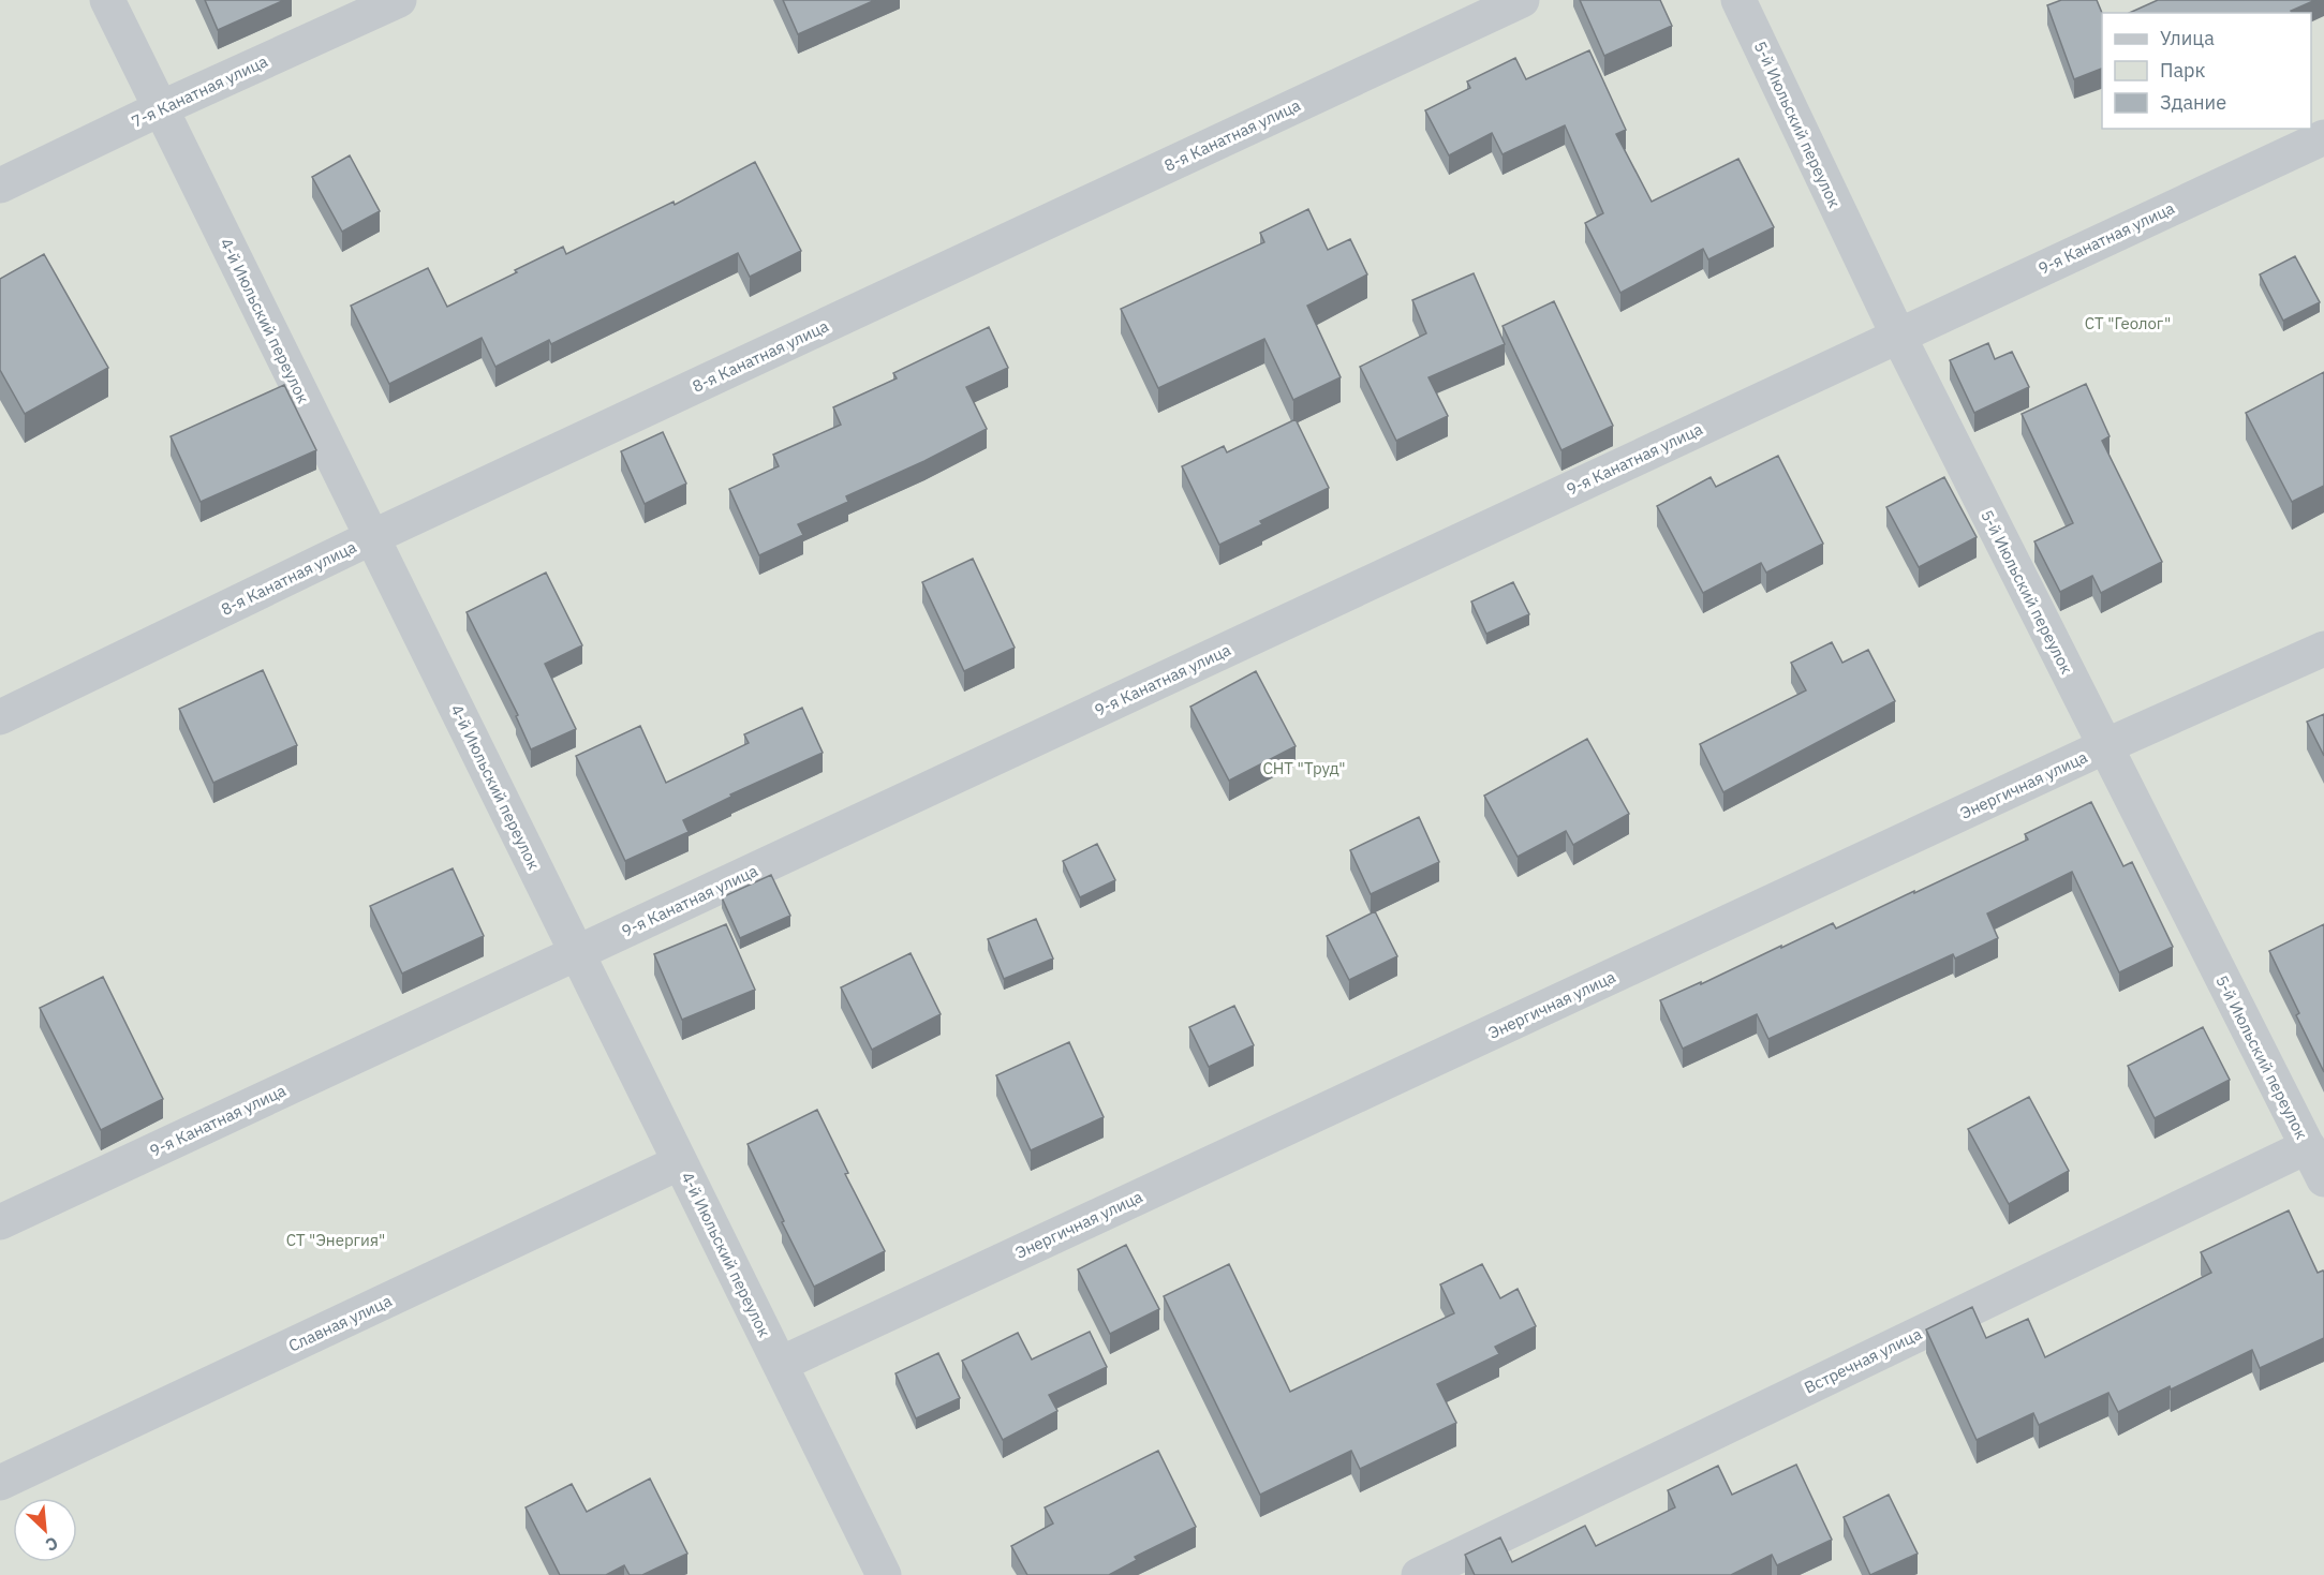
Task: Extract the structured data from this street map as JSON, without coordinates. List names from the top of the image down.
{
  "streets": {
    "lane": [
      "7-я Канатная улица",
      "5-й Июльский переулок",
      "8-я Канатная улица",
      "9-я Канатная улица",
      "4-й Июльский переулок",
      "Энергичная улица",
      "Славная улица",
      "Встречная улица"
    ]
  },
  "crossings": [
    ["7-я Канатная улица", "4-й Июльский переулок"],
    ["5-й Июльский переулок", "9-я Канатная улица"],
    ["5-й Июльский переулок", "Энергичная улица"],
    ["5-й Июльский переулок", "Встречная улица"],
    ["8-я Канатная улица", "4-й Июльский переулок"],
    ["9-я Канатная улица", "4-й Июльский переулок"],
    ["4-й Июльский переулок", "Энергичная улица"],
    ["4-й Июльский переулок", "Славная улица"]
  ],
  "parks": ["СТ \"Геолог\"", "СНТ \"Труд\"", "СТ \"Энергия\""],
  "legend": ["Улица", "Парк", "Здание"],
  "north": "bottom right"
}
